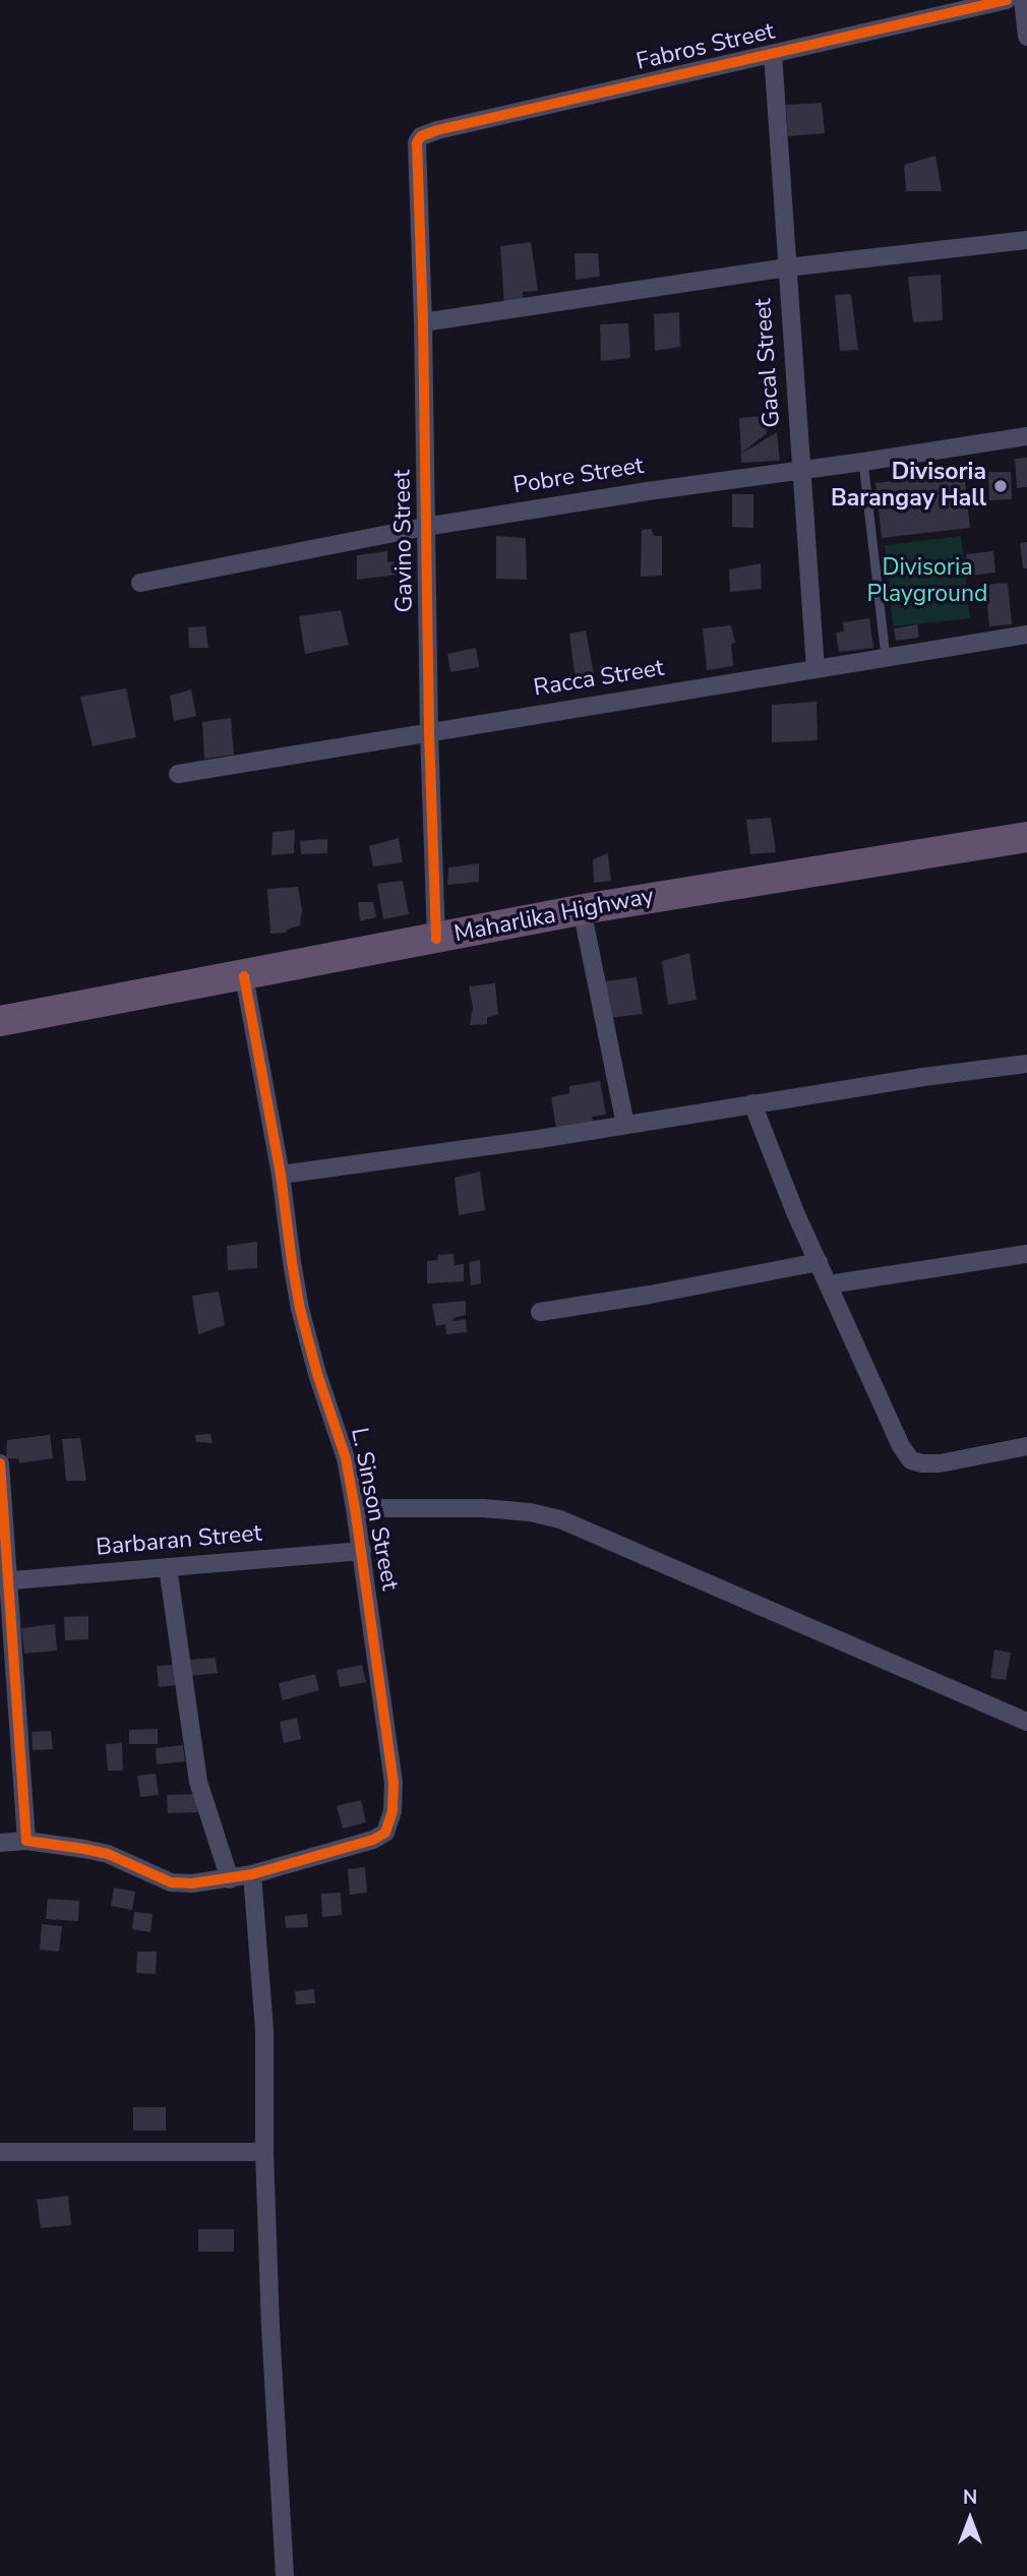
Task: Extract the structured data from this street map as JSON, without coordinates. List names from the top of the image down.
{
  "streets": {
    "highway": ["Maharlika Highway"],
    "street": [
      "Fabros Street",
      "Gacal Street",
      "Pobre Street",
      "Gavino Street",
      "Racca Street",
      "L. Sinson Street",
      "Barbaran Street"
    ]
  },
  "crossings": [
    ["Fabros Street", "Gacal Street"],
    ["Fabros Street", "Gavino Street"],
    ["Gacal Street", "Pobre Street"],
    ["Gacal Street", "Racca Street"],
    ["Pobre Street", "Gavino Street"],
    ["Gavino Street", "Racca Street"],
    ["Gavino Street", "Maharlika Highway"],
    ["Maharlika Highway", "L. Sinson Street"],
    ["L. Sinson Street", "Barbaran Street"]
  ],
  "parks": ["Divisoria Playground"],
  "places": ["Divisoria Barangay Hall"],
  "north": "top"
}
